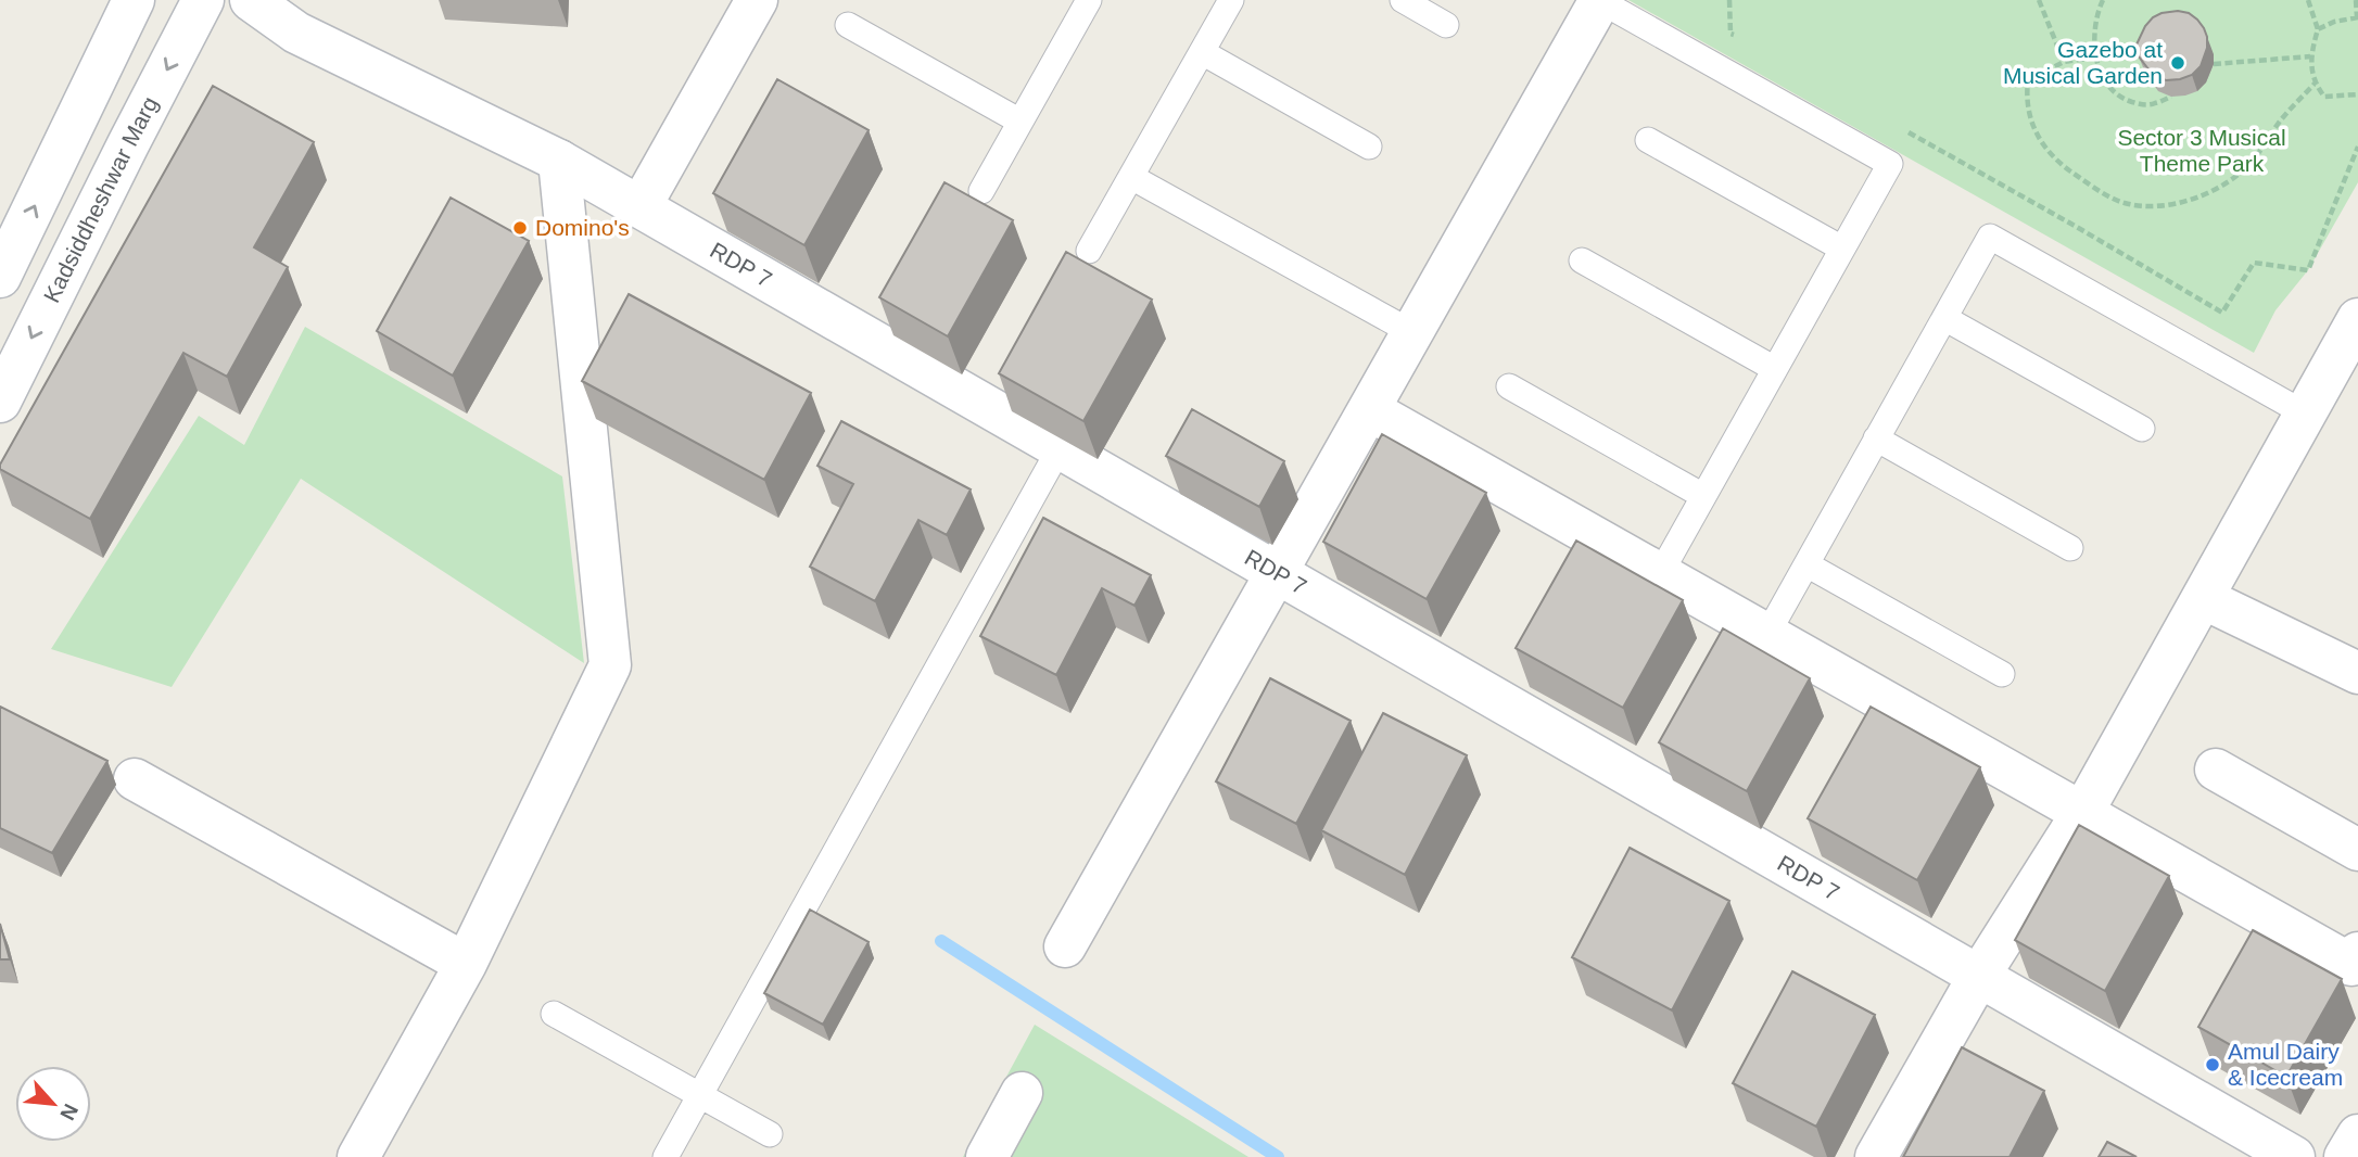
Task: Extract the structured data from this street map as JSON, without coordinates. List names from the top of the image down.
{
  "streets": {
    "street": ["Kadsiddheshwar Marg", "RDP 7"]
  },
  "parks": ["Sector 3 Musical Theme Park"],
  "places": ["Gazebo at Musical Garden", "Domino's", "Amul Dairy & Icecream"],
  "north": "bottom right"
}
